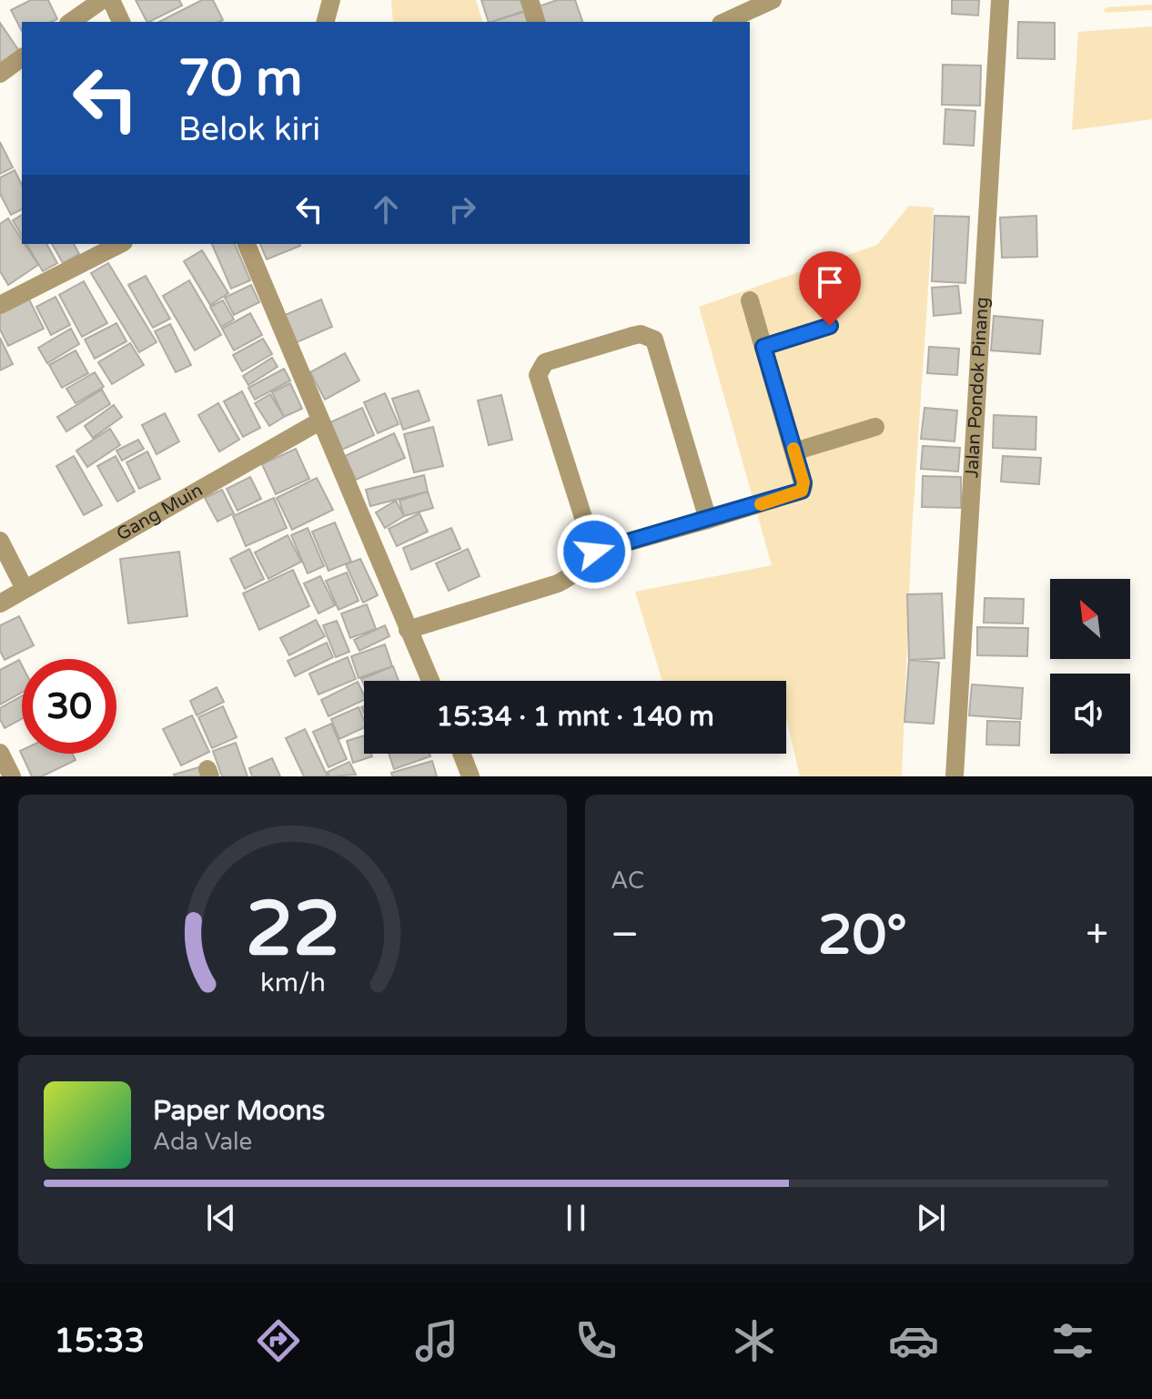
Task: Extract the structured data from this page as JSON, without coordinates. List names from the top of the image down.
{
  "streets": {
    "street": ["Jalan Pondok Pinang", "Gang Muin"]
  },
  "north": "top left",
  "page": {
    "turn": ["70 m", "Belok kiri"],
    "limit": "30",
    "trip": "15:34 · 1 mnt · 140 m",
    "tile": "AC",
    "heat": ["−", "20°", "+"],
    "song": ["Paper Moons", "Ada Vale"],
    "tabs": "15:33",
    "gauge": ["22", "km/h"]
  }
}
